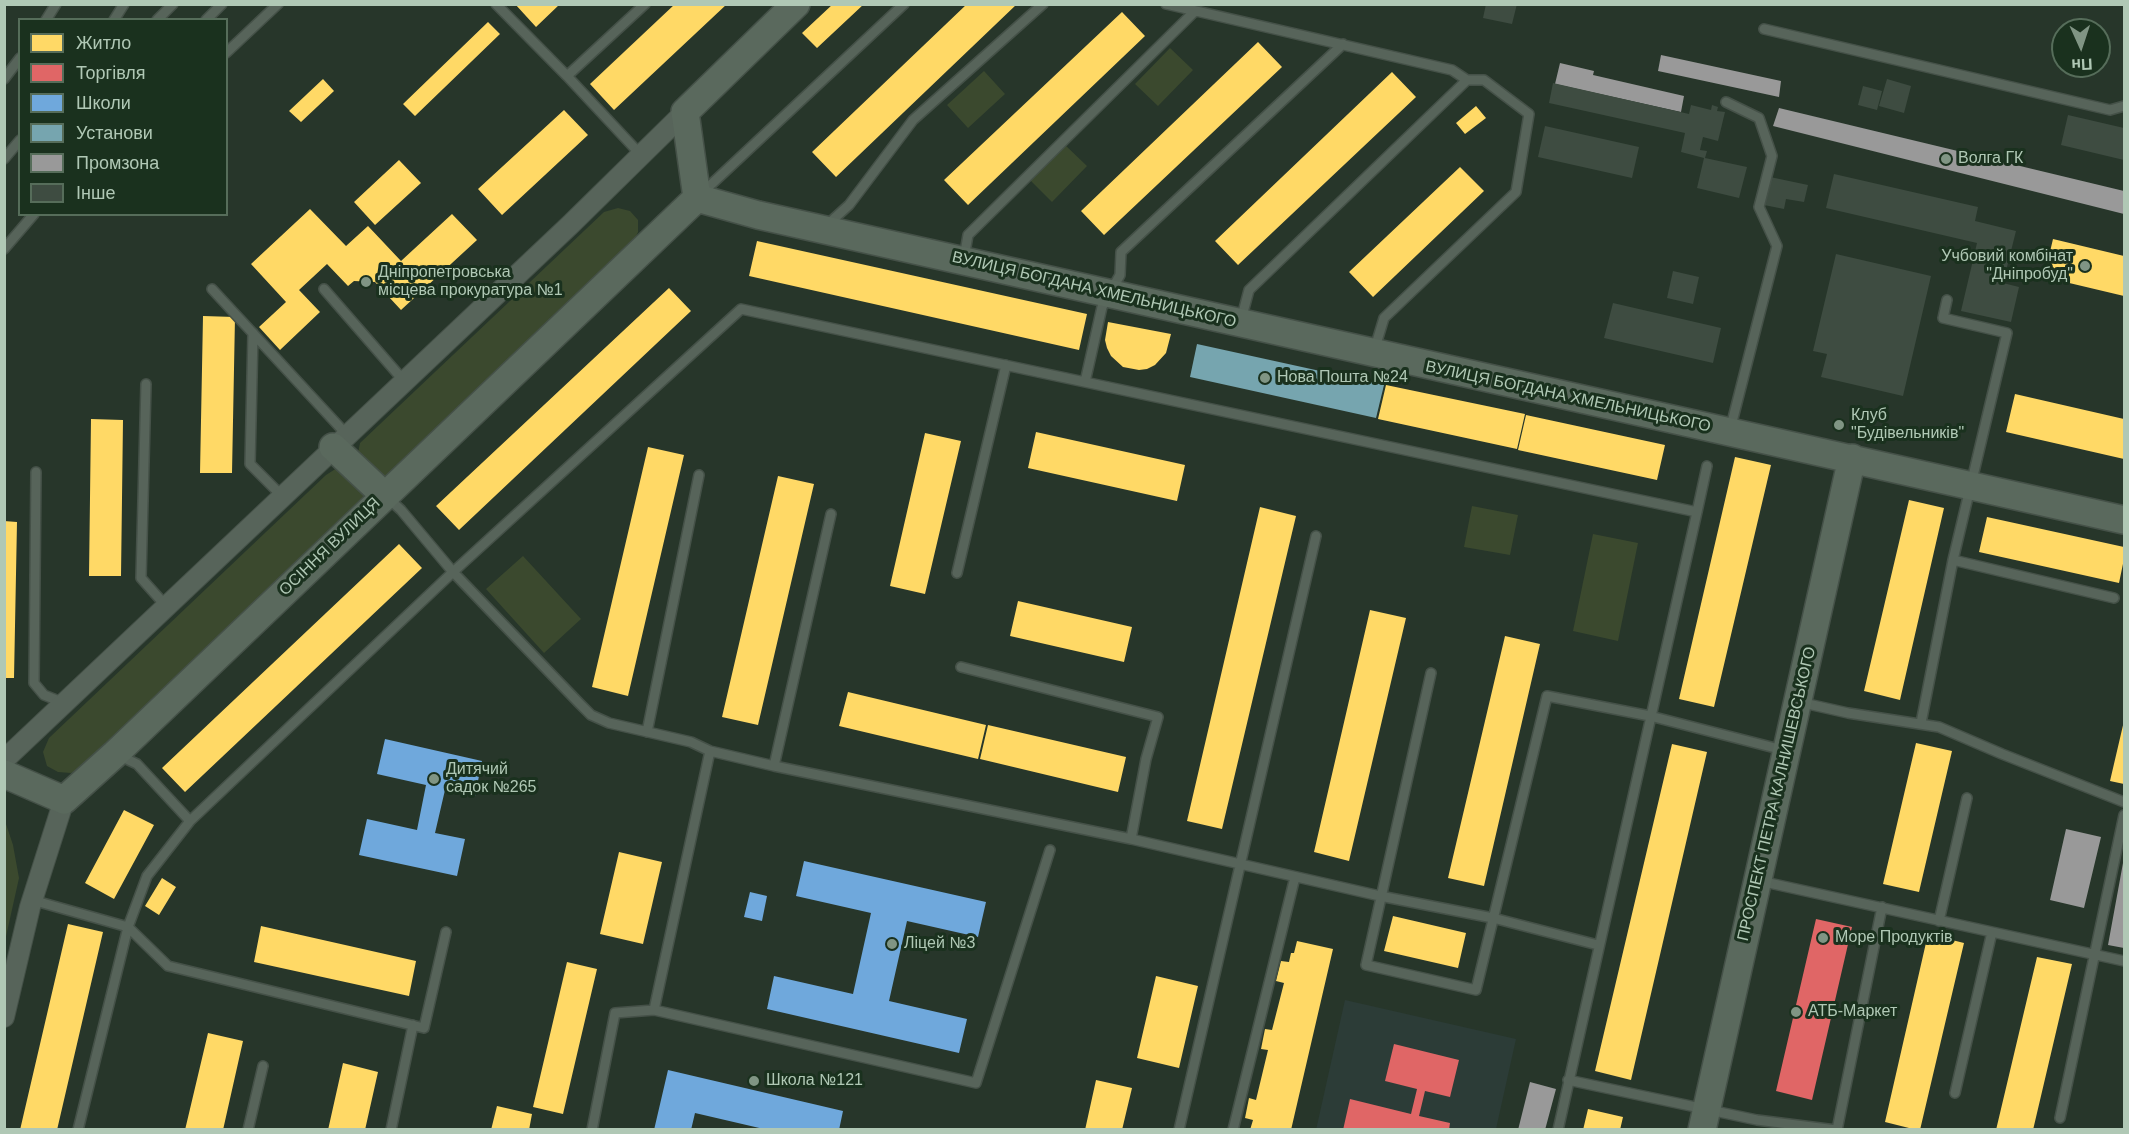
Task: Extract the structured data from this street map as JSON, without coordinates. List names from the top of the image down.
{
  "streets": {
    "street": ["ВУЛИЦЯ БОГДАНА ХМЕЛЬНИЦЬКОГО", "ОСІННЯ ВУЛИЦЯ", "ПРОСПЕКТ ПЕТРА КАЛНИШЕВСЬКОГО"]
  },
  "crossings": [
    ["ВУЛИЦЯ БОГДАНА ХМЕЛЬНИЦЬКОГО", "ОСІННЯ ВУЛИЦЯ"],
    ["ВУЛИЦЯ БОГДАНА ХМЕЛЬНИЦЬКОГО", "ПРОСПЕКТ ПЕТРА КАЛНИШЕВСЬКОГО"]
  ],
  "places": [
    "Волга ГК",
    "Учбовий комбінат \"Дніпробуд\"",
    "Дніпропетровська місцева прокуратура №1",
    "Нова Пошта №24",
    "Клуб \"Будівельників\"",
    "Дитячий садок №265",
    "Море Продуктiв",
    "Ліцей №3",
    "АТБ-Маркет",
    "Школа №121"
  ],
  "legend": [
    "Житло",
    "Торгівля",
    "Школи",
    "Установи",
    "Промзона",
    "Інше"
  ],
  "north": "bottom"
}
